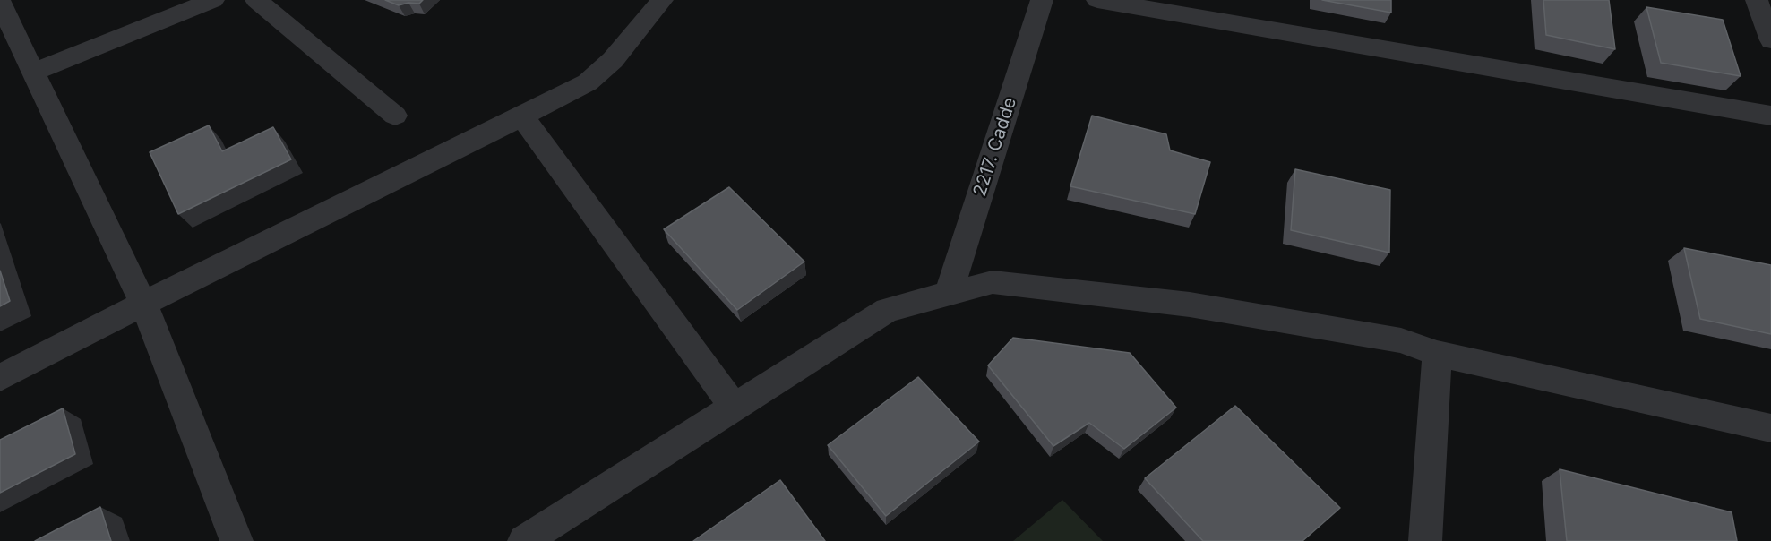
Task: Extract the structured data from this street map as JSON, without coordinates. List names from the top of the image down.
{
  "streets": {
    "street": ["2217. Cadde"]
  }
}
